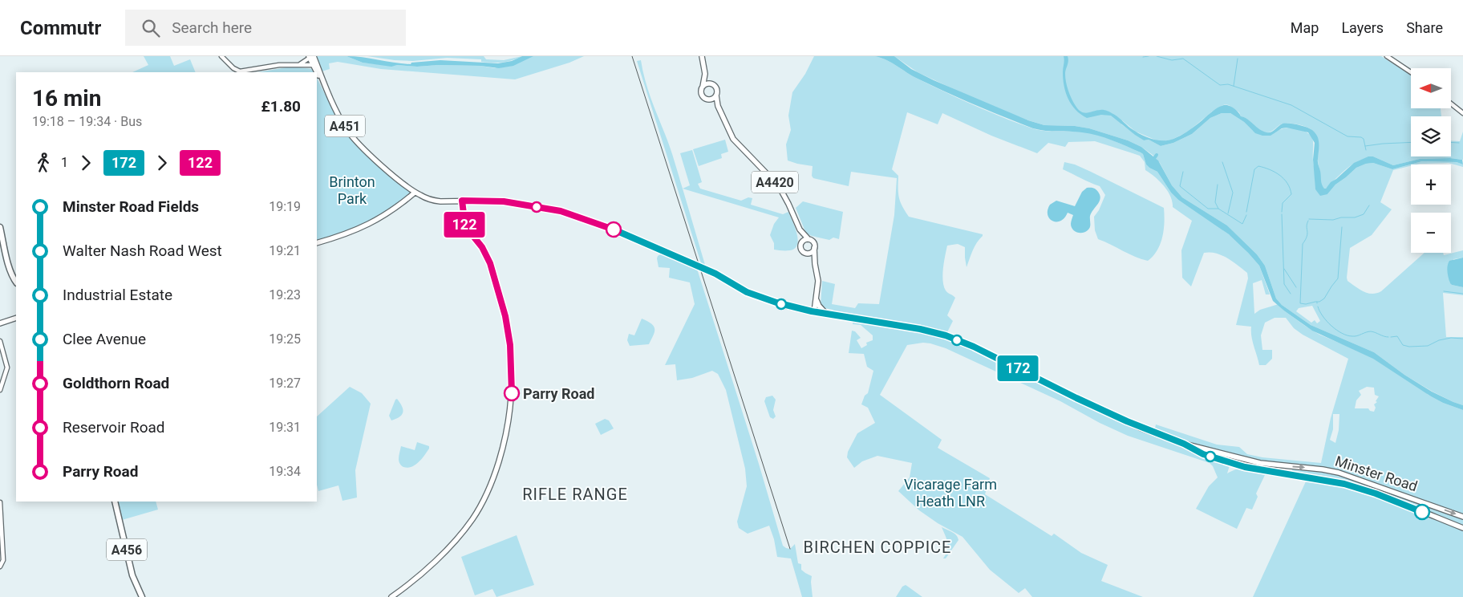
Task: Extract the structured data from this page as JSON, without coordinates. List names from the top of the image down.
{
  "streets": {
    "highway": ["A456"],
    "main road": ["A451", "A4420", "Minster Road"]
  },
  "crossings": [
    ["A451", "Minster Road"]
  ],
  "districts": ["RIFLE RANGE", "BIRCHEN COPPICE"],
  "parks": ["Brinton Park", "Vicarage Farm Heath LNR"],
  "places": ["Parry Road"],
  "lines": ["bus line 122", "bus line 172"],
  "north": "left",
  "page": {
    "header": "Commutr",
    "search": "Search here",
    "nav": ["Map", "Layers", "Share"],
    "on_map": ["172", "122"],
    "map_buttons": ["+", "−"],
    "heading": ["16 min", "19:18 – 19:34 · Bus", "£1.80"],
    "legs": ["1", "172", "122"],
    "list": [
      {
        "name": "Minster Road Fields",
        "value": "19:19"
      },
      {
        "name": "Walter Nash Road West",
        "value": "19:21"
      },
      {
        "name": "Industrial Estate",
        "value": "19:23"
      },
      {
        "name": "Clee Avenue",
        "value": "19:25"
      },
      {
        "name": "Goldthorn Road",
        "value": "19:27"
      },
      {
        "name": "Reservoir Road",
        "value": "19:31"
      },
      {
        "name": "Parry Road",
        "value": "19:34"
      }
    ]
  }
}
